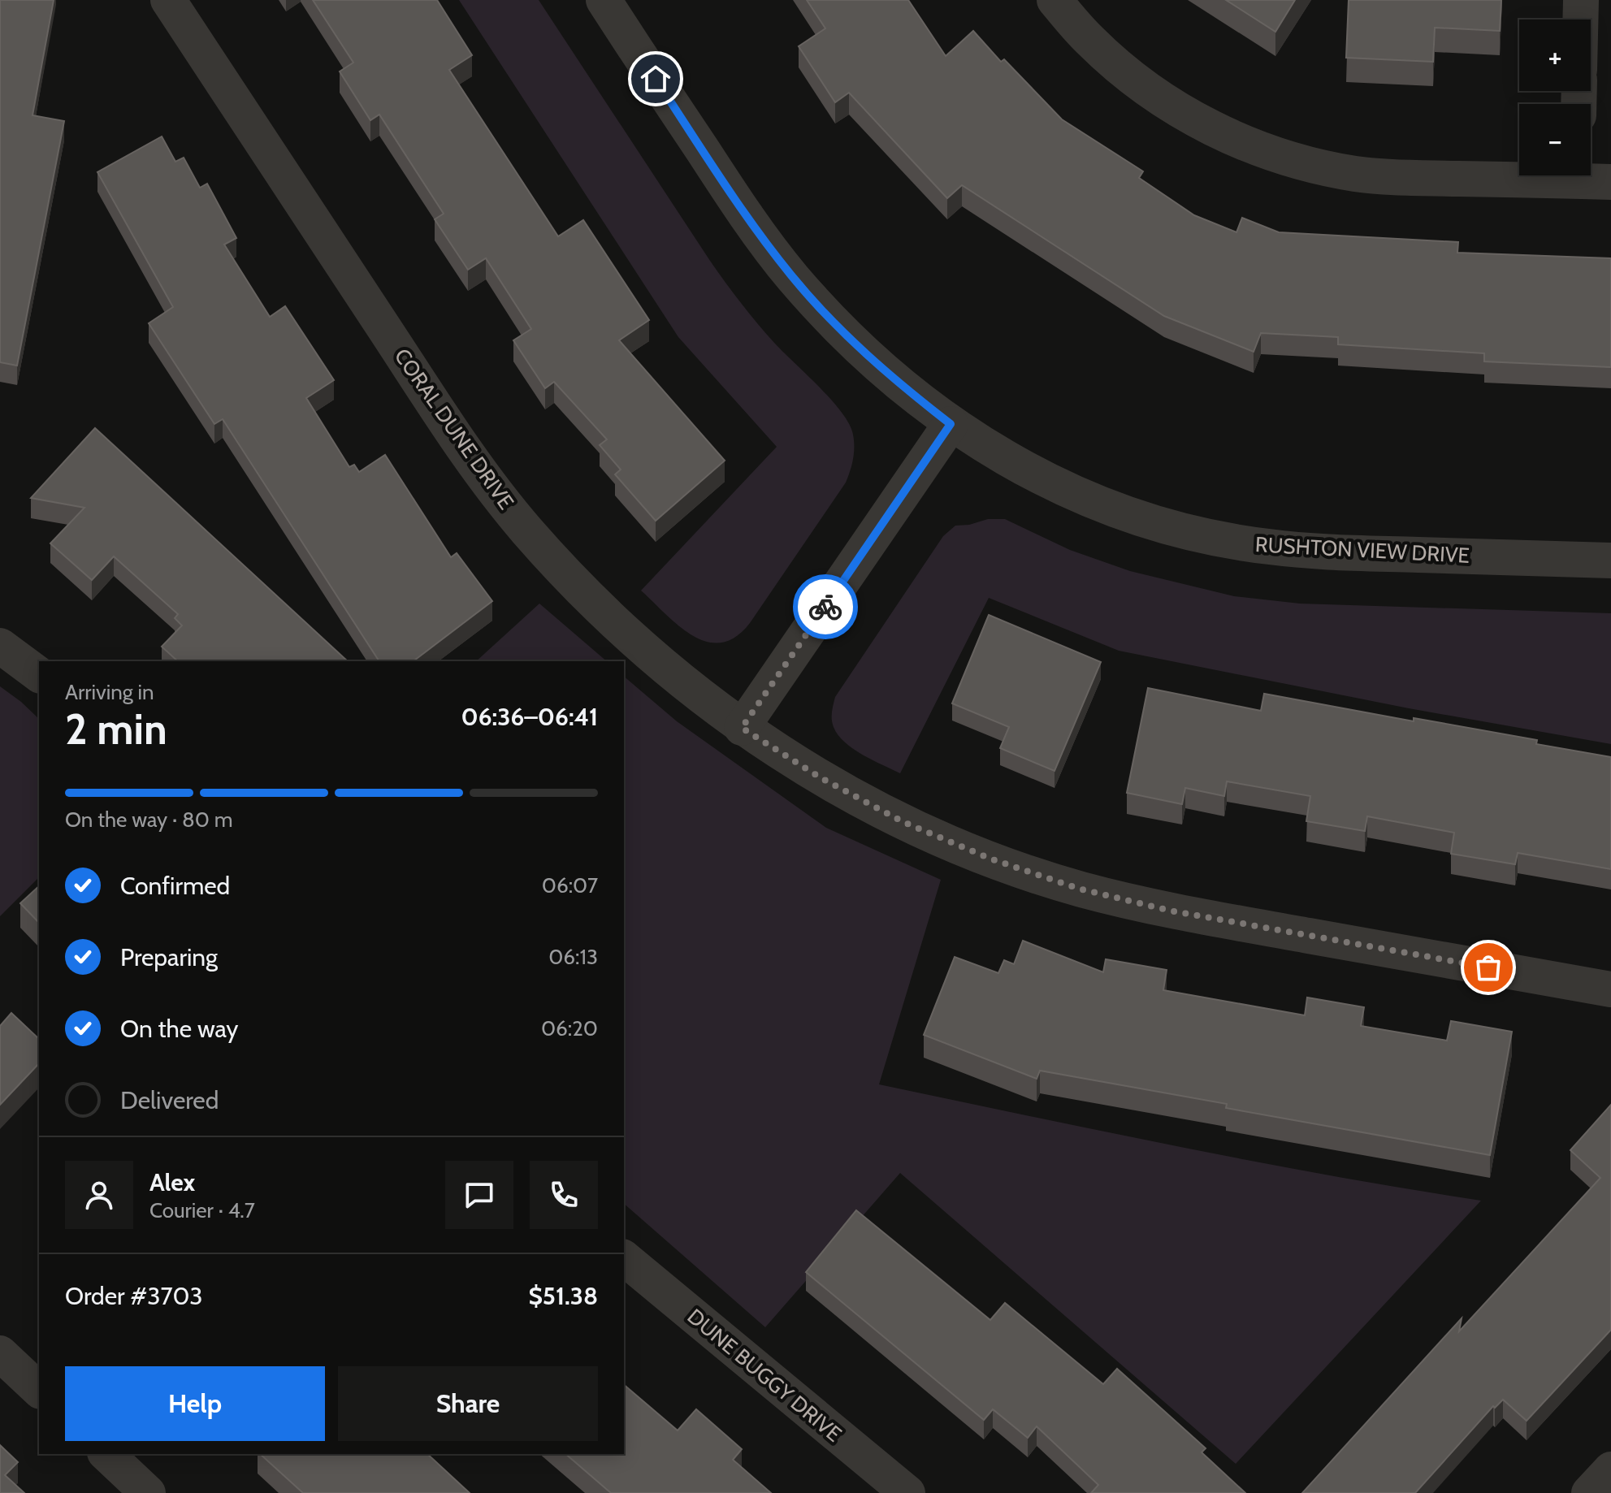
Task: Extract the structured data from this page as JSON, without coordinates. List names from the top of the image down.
{
  "streets": {
    "street": ["CORAL DUNE DRIVE", "RUSHTON VIEW DRIVE", "DUNE BUGGY DRIVE"]
  },
  "page": {
    "map_buttons": ["+", "−"],
    "heading": ["2 min", "Arriving in", "06:36–06:41"],
    "panel": [
      "Alex",
      "Courier · 4.7",
      "Order #3703",
      "$51.38"
    ],
    "bar": "On the way · 80 m",
    "list": [
      ["Confirmed", "06:07"],
      ["Preparing", "06:13"],
      ["On the way", "06:20"],
      "Delivered"
    ],
    "buttons": ["Help", "Share"]
  }
}
